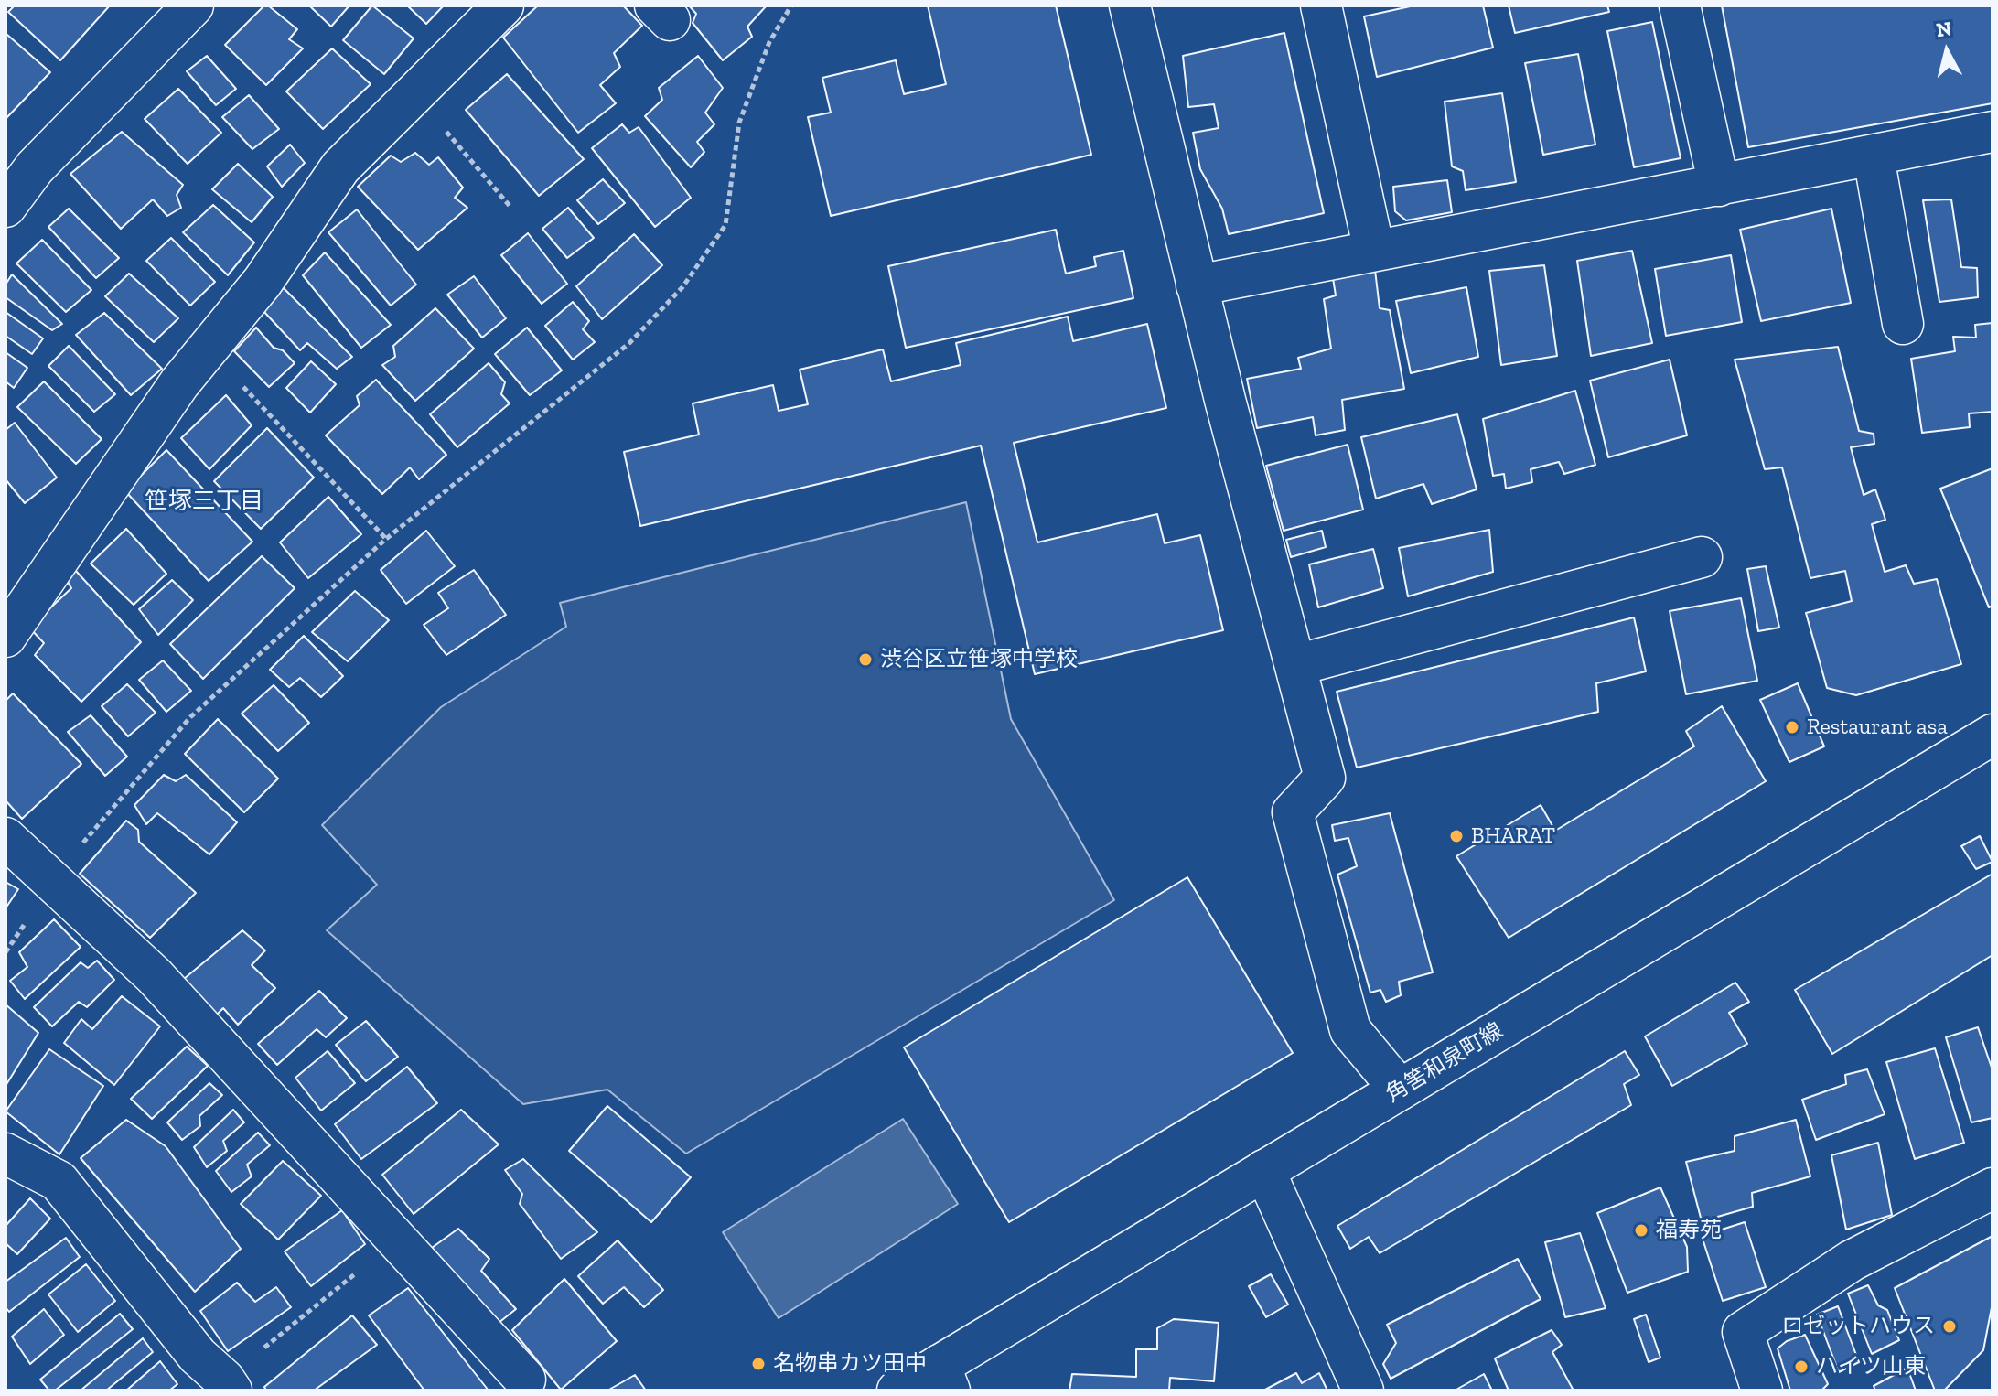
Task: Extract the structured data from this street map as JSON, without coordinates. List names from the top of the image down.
{
  "streets": {
    "street": ["角筈和泉町線"]
  },
  "districts": ["笹塚三丁目"],
  "places": [
    "渋谷区立笹塚中学校",
    "Restaurant asa",
    "BHARAT",
    "福寿苑",
    "ロゼットハウス",
    "名物串カツ田中",
    "ハイツ山東"
  ],
  "north": "top"
}
